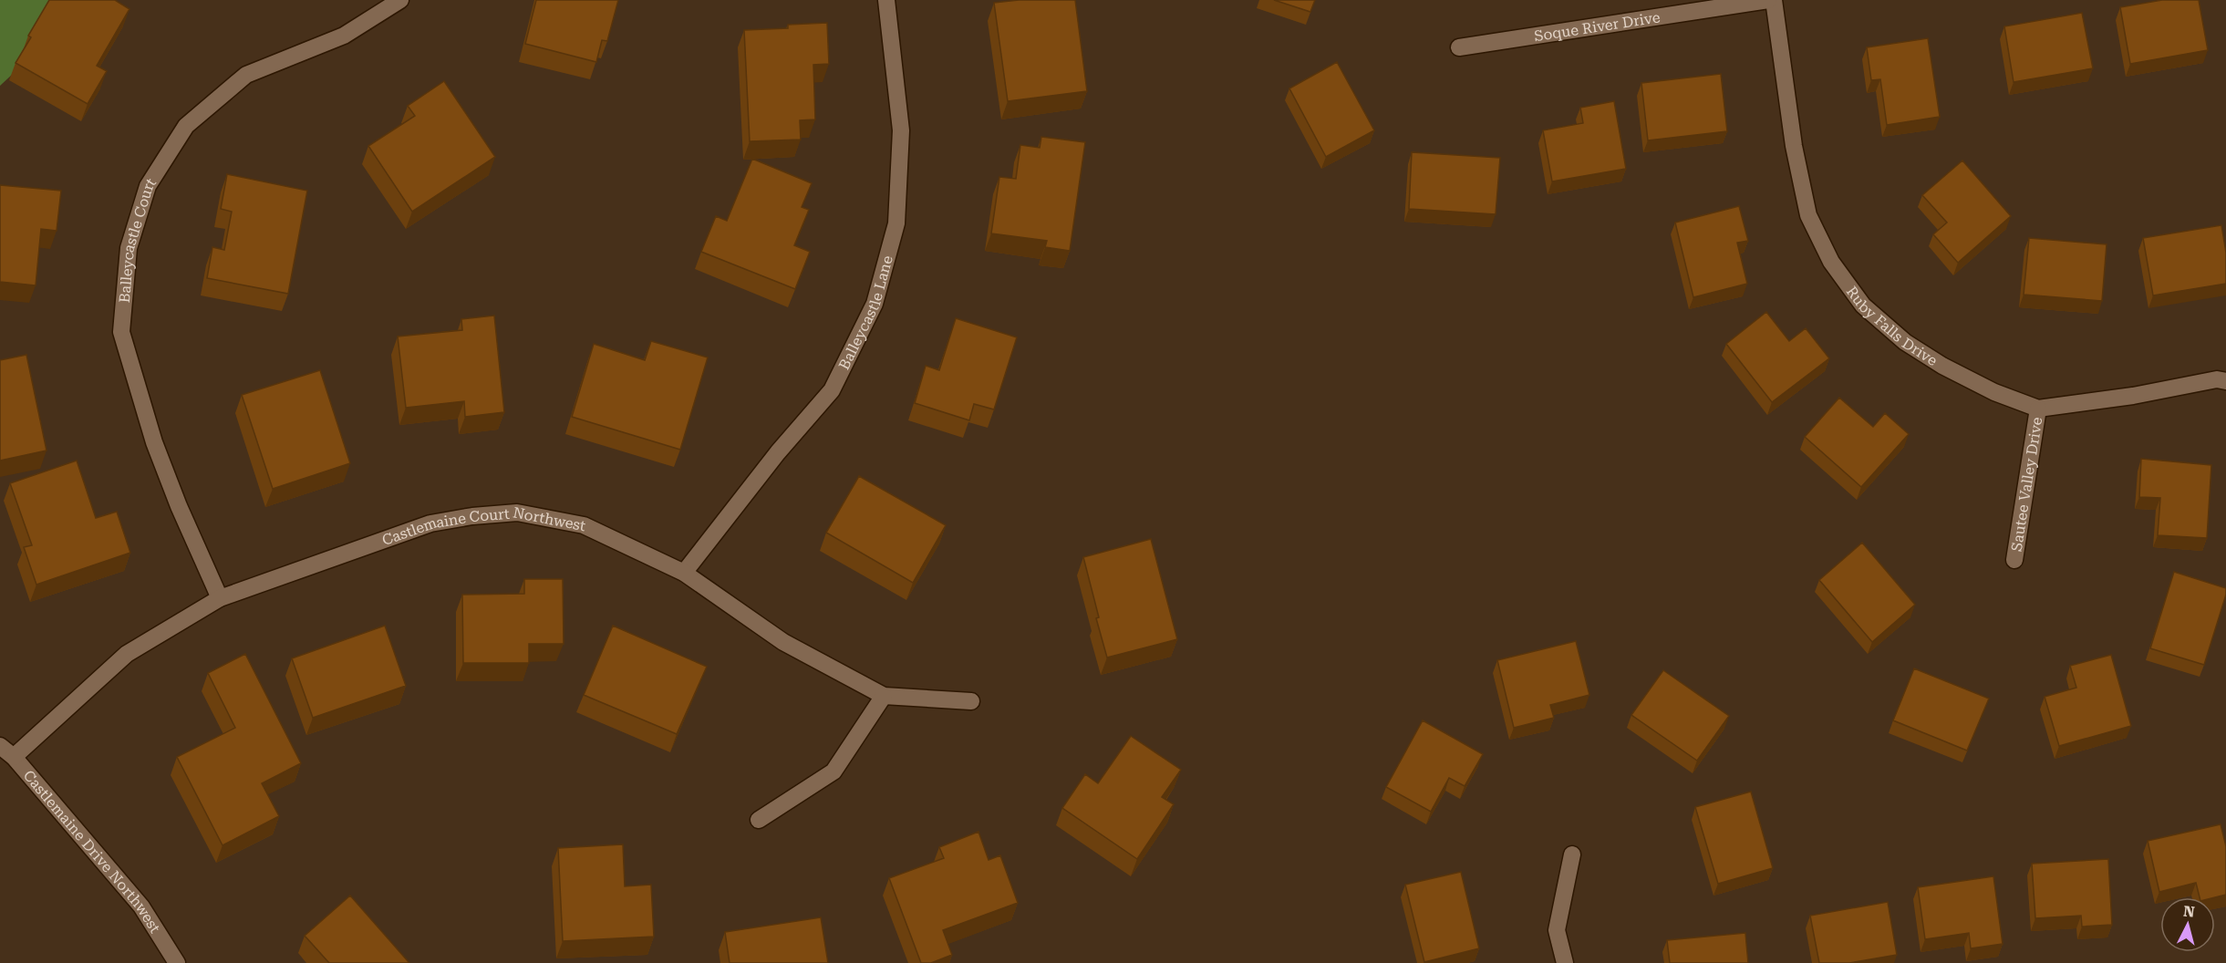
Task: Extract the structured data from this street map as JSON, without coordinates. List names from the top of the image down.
{
  "streets": {
    "street": [
      "Soque River Drive",
      "Balleycastle Court",
      "Balleycastle Lane",
      "Ruby Falls Drive",
      "Sautee Valley Drive",
      "Castlemaine Court Northwest",
      "Castlemaine Drive Northwest"
    ]
  },
  "crossings": [
    ["Balleycastle Court", "Castlemaine Court Northwest"],
    ["Balleycastle Lane", "Castlemaine Court Northwest"],
    ["Ruby Falls Drive", "Sautee Valley Drive"],
    ["Castlemaine Court Northwest", "Castlemaine Drive Northwest"]
  ],
  "north": "top"
}
